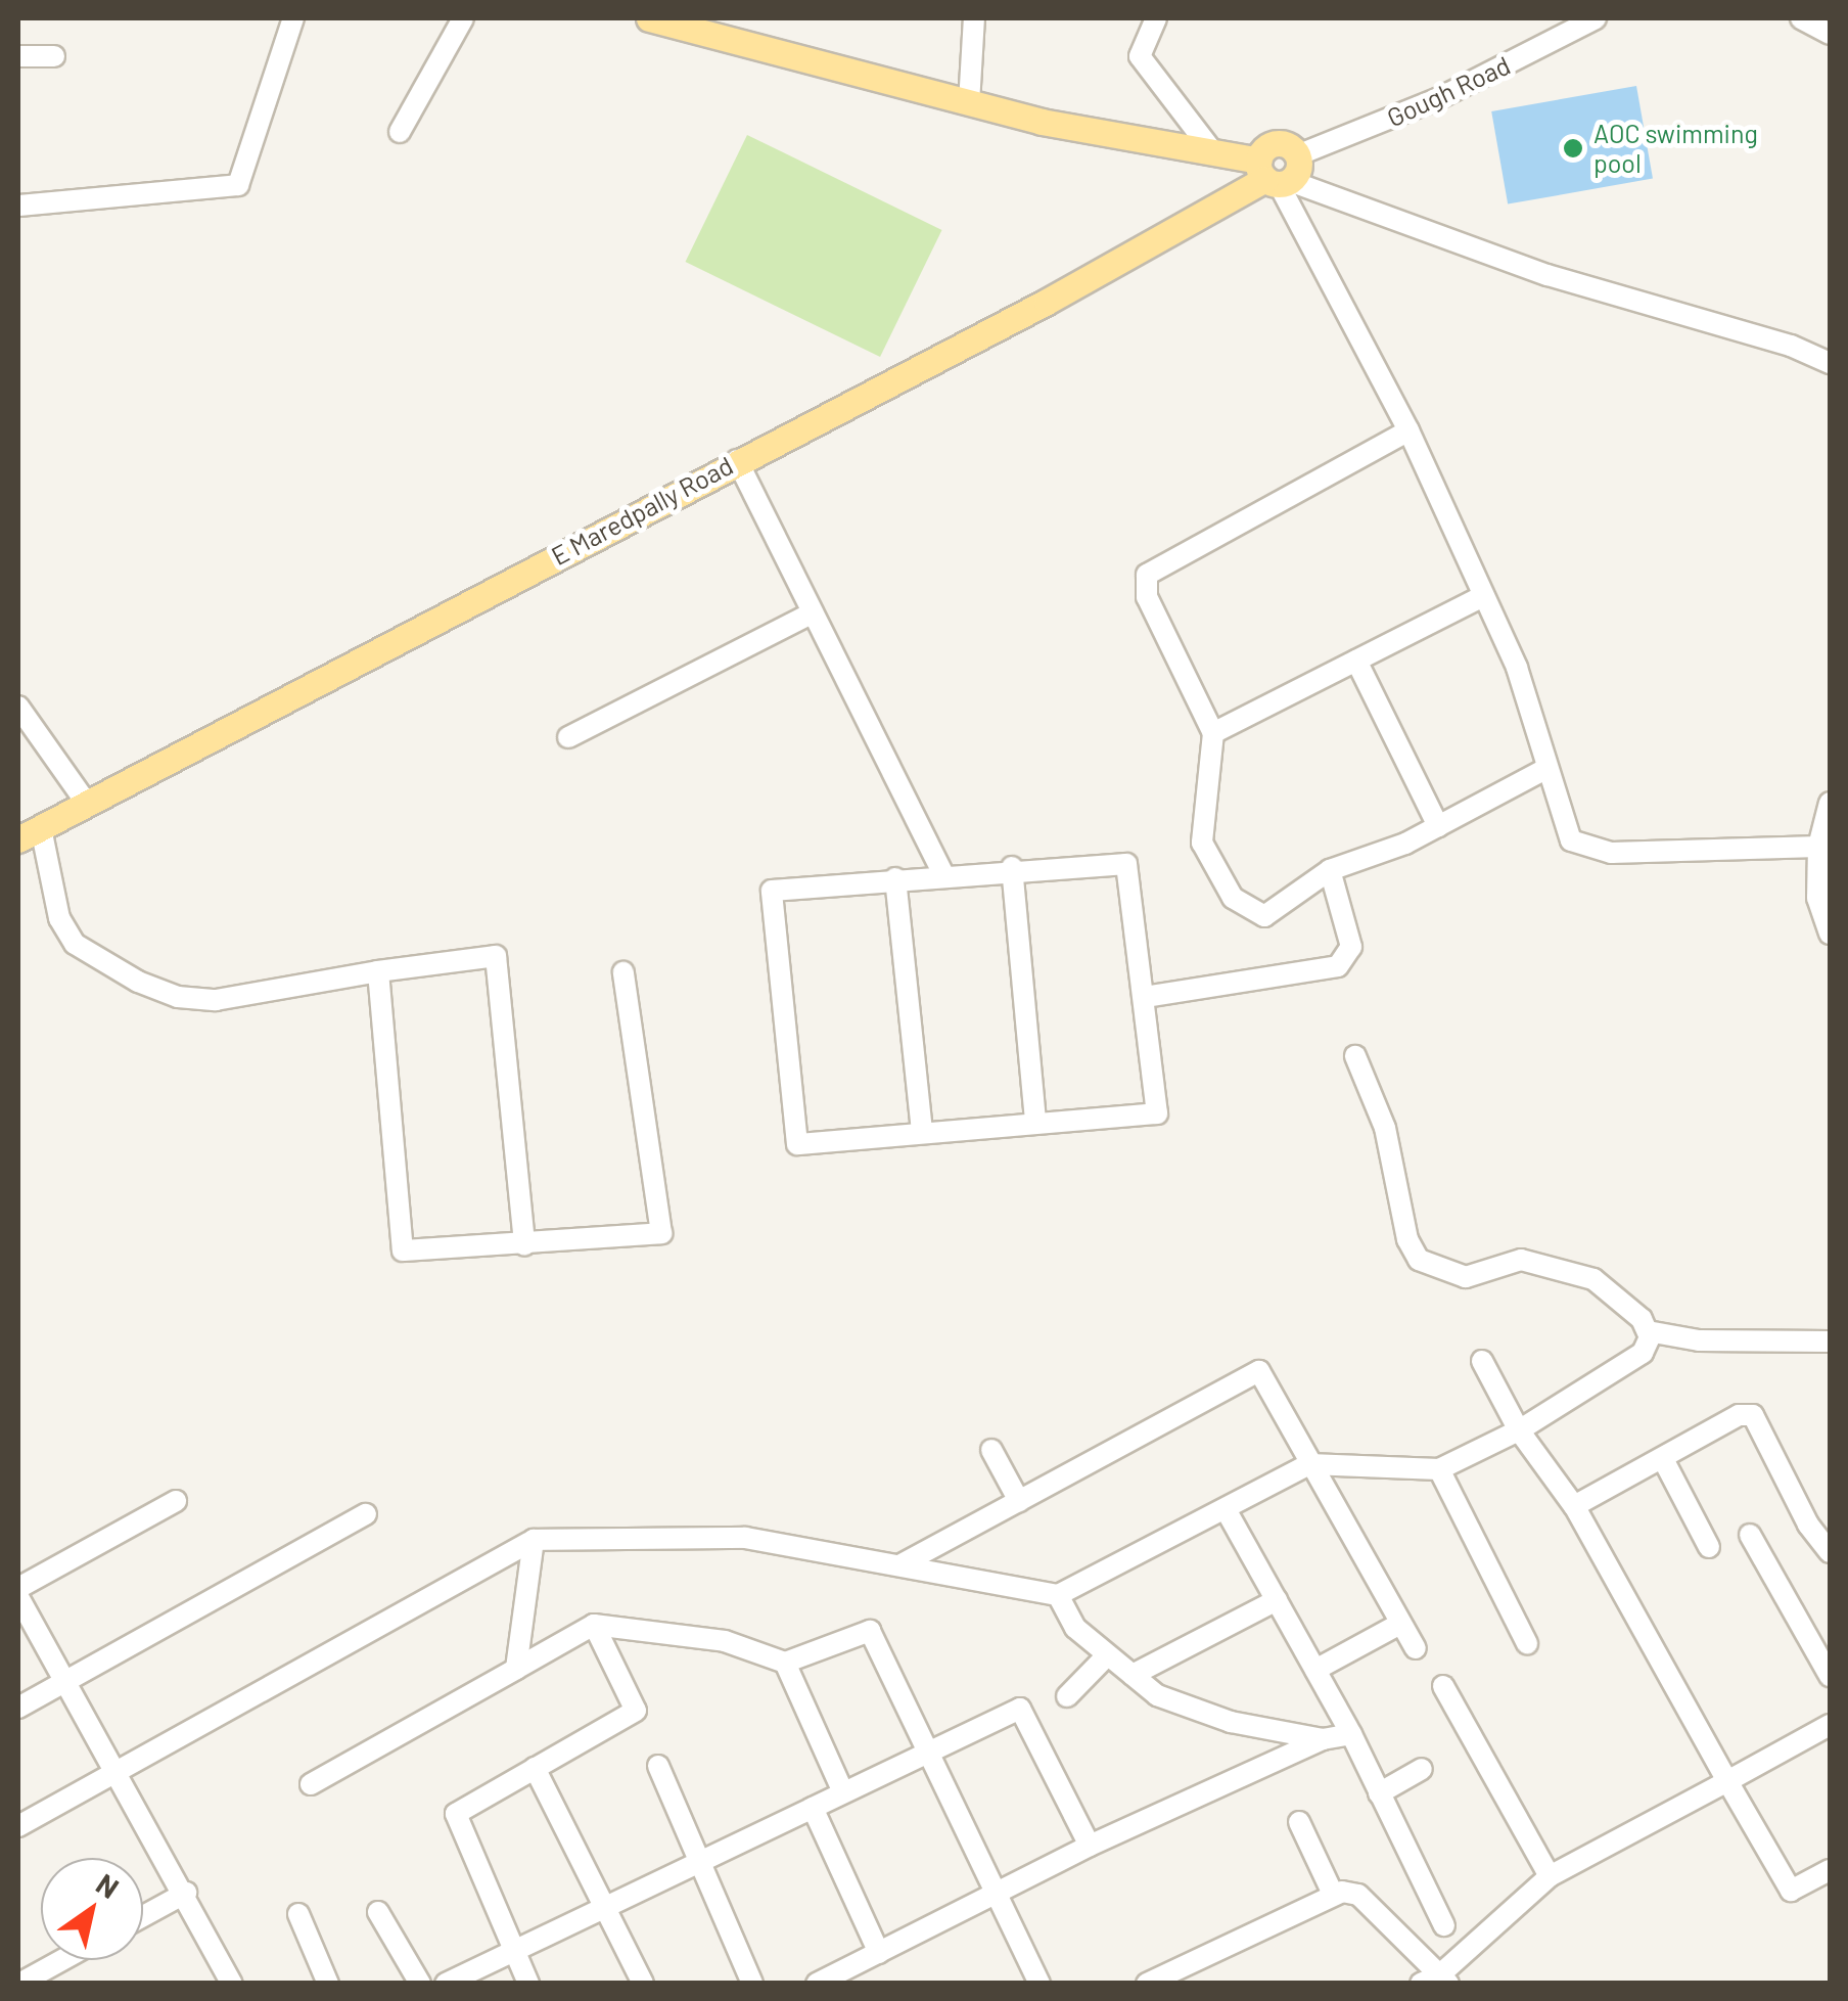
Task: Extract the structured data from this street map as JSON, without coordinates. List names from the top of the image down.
{
  "streets": {
    "main road": ["E Maredpally Road"],
    "street": ["Gough Road"]
  },
  "crossings": [
    ["Gough Road", "E Maredpally Road"]
  ],
  "places": ["AOC swimming pool"],
  "north": "top right"
}
